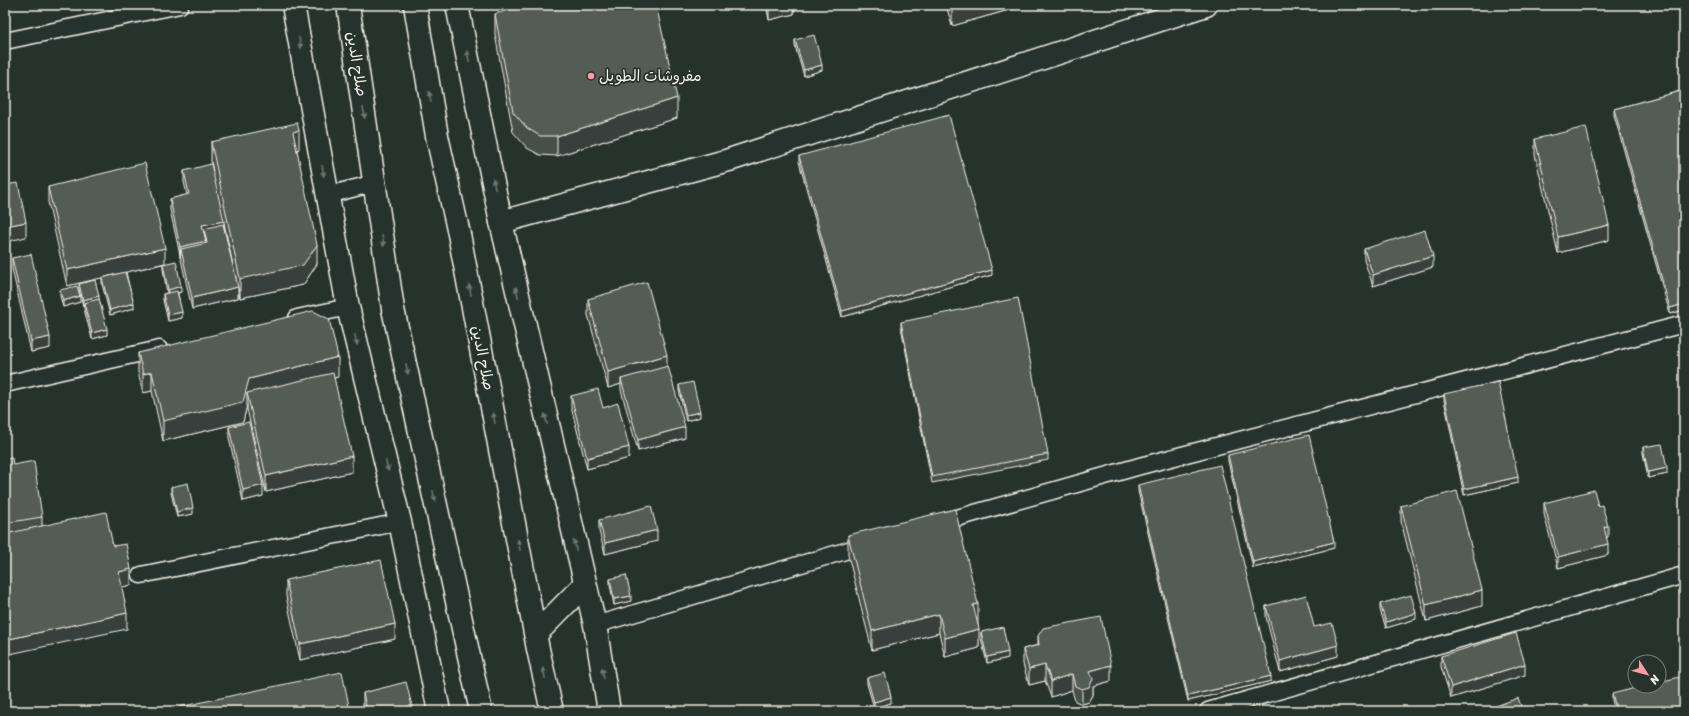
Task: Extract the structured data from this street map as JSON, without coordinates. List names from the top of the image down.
{
  "streets": {
    "main road": ["صلاح الدين"]
  },
  "places": ["مفروشات الطويل"],
  "north": "bottom right"
}
